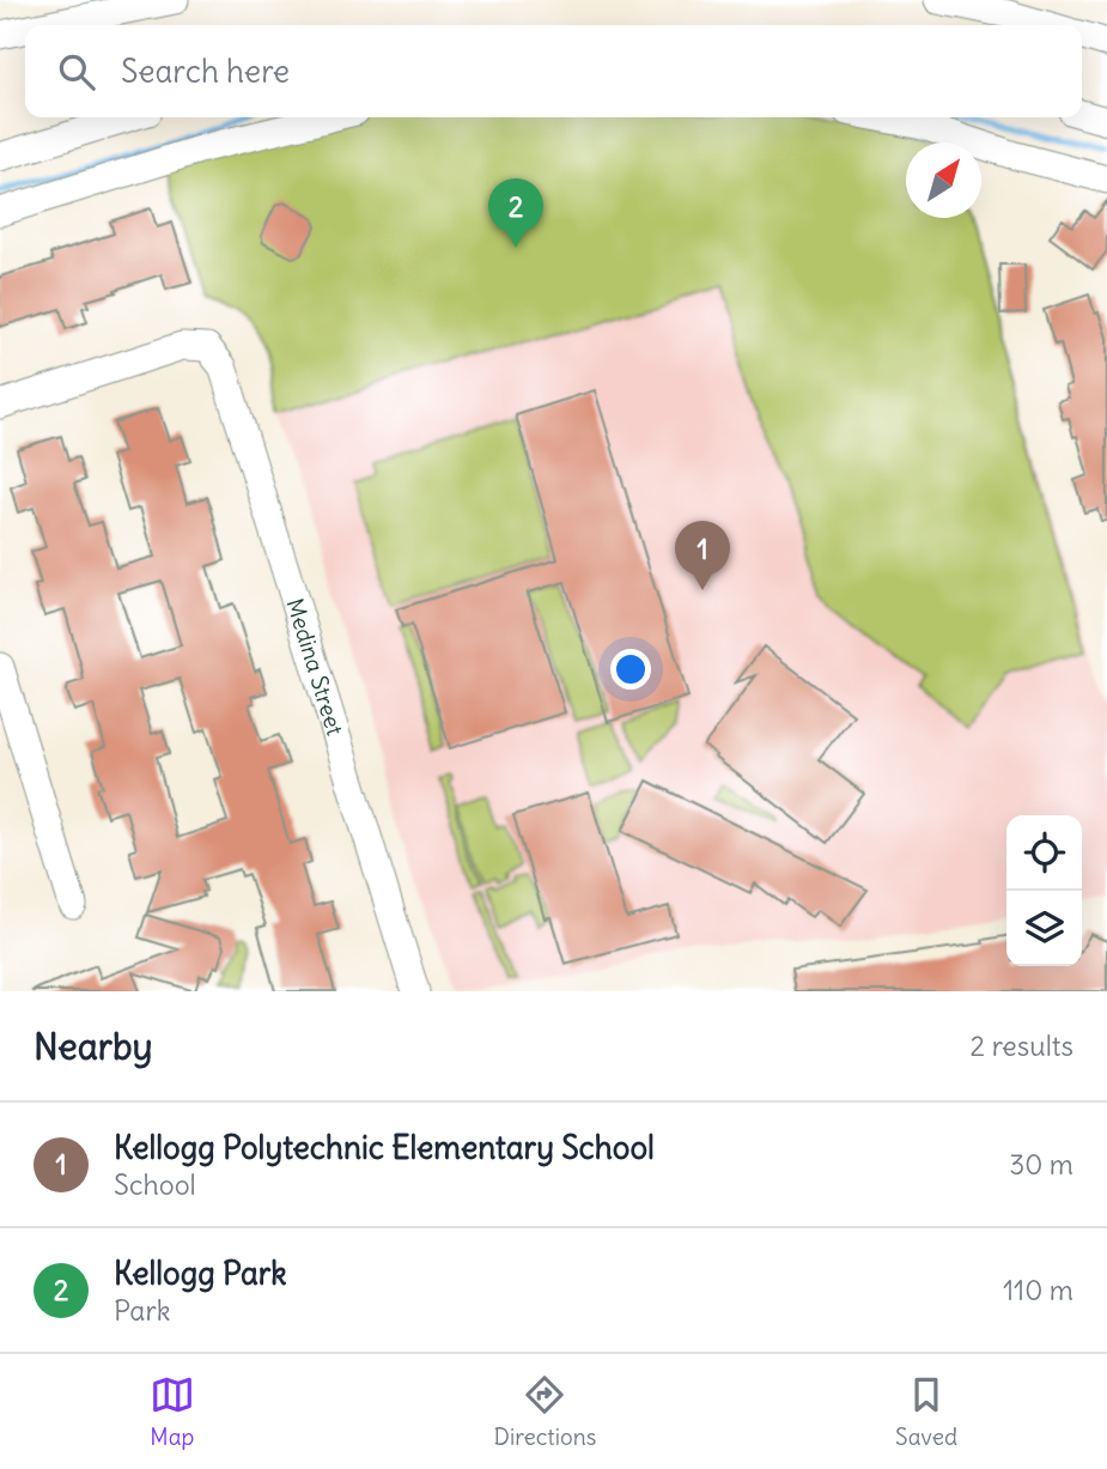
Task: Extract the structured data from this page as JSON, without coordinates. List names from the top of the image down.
{
  "streets": {
    "street": ["Medina Street"]
  },
  "north": "top right",
  "page": {
    "search": "Search here",
    "pins": ["2", "1"],
    "heading": ["Nearby", "2 results"],
    "list": [
      {
        "mark": "1",
        "name": "Kellogg Polytechnic Elementary School",
        "note": "School",
        "value": "30 m"
      },
      {
        "mark": "2",
        "name": "Kellogg Park",
        "note": "Park",
        "value": "110 m"
      }
    ],
    "nav": ["Map", "Directions", "Saved"]
  }
}
